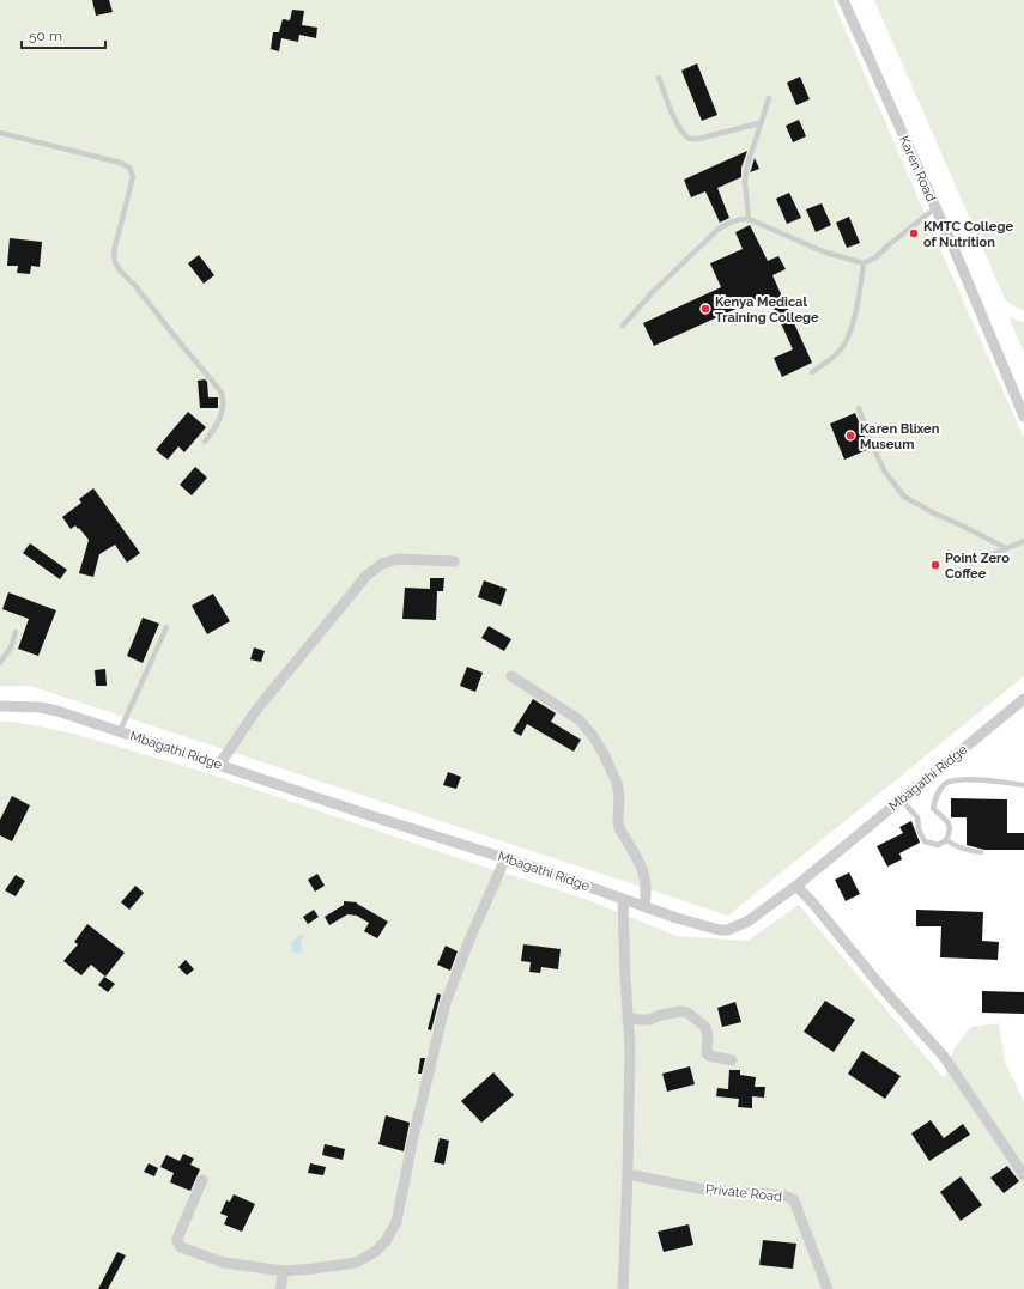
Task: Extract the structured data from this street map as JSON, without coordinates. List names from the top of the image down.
{
  "streets": {
    "street": ["Karen Road", "Mbagathi Ridge", "Private Road"]
  },
  "places": [
    "KMTC College of Nutrition",
    "Kenya Medical Training College",
    "Karen Blixen Museum",
    "Point Zero Coffee"
  ],
  "scale_bar": "50 m"
}
